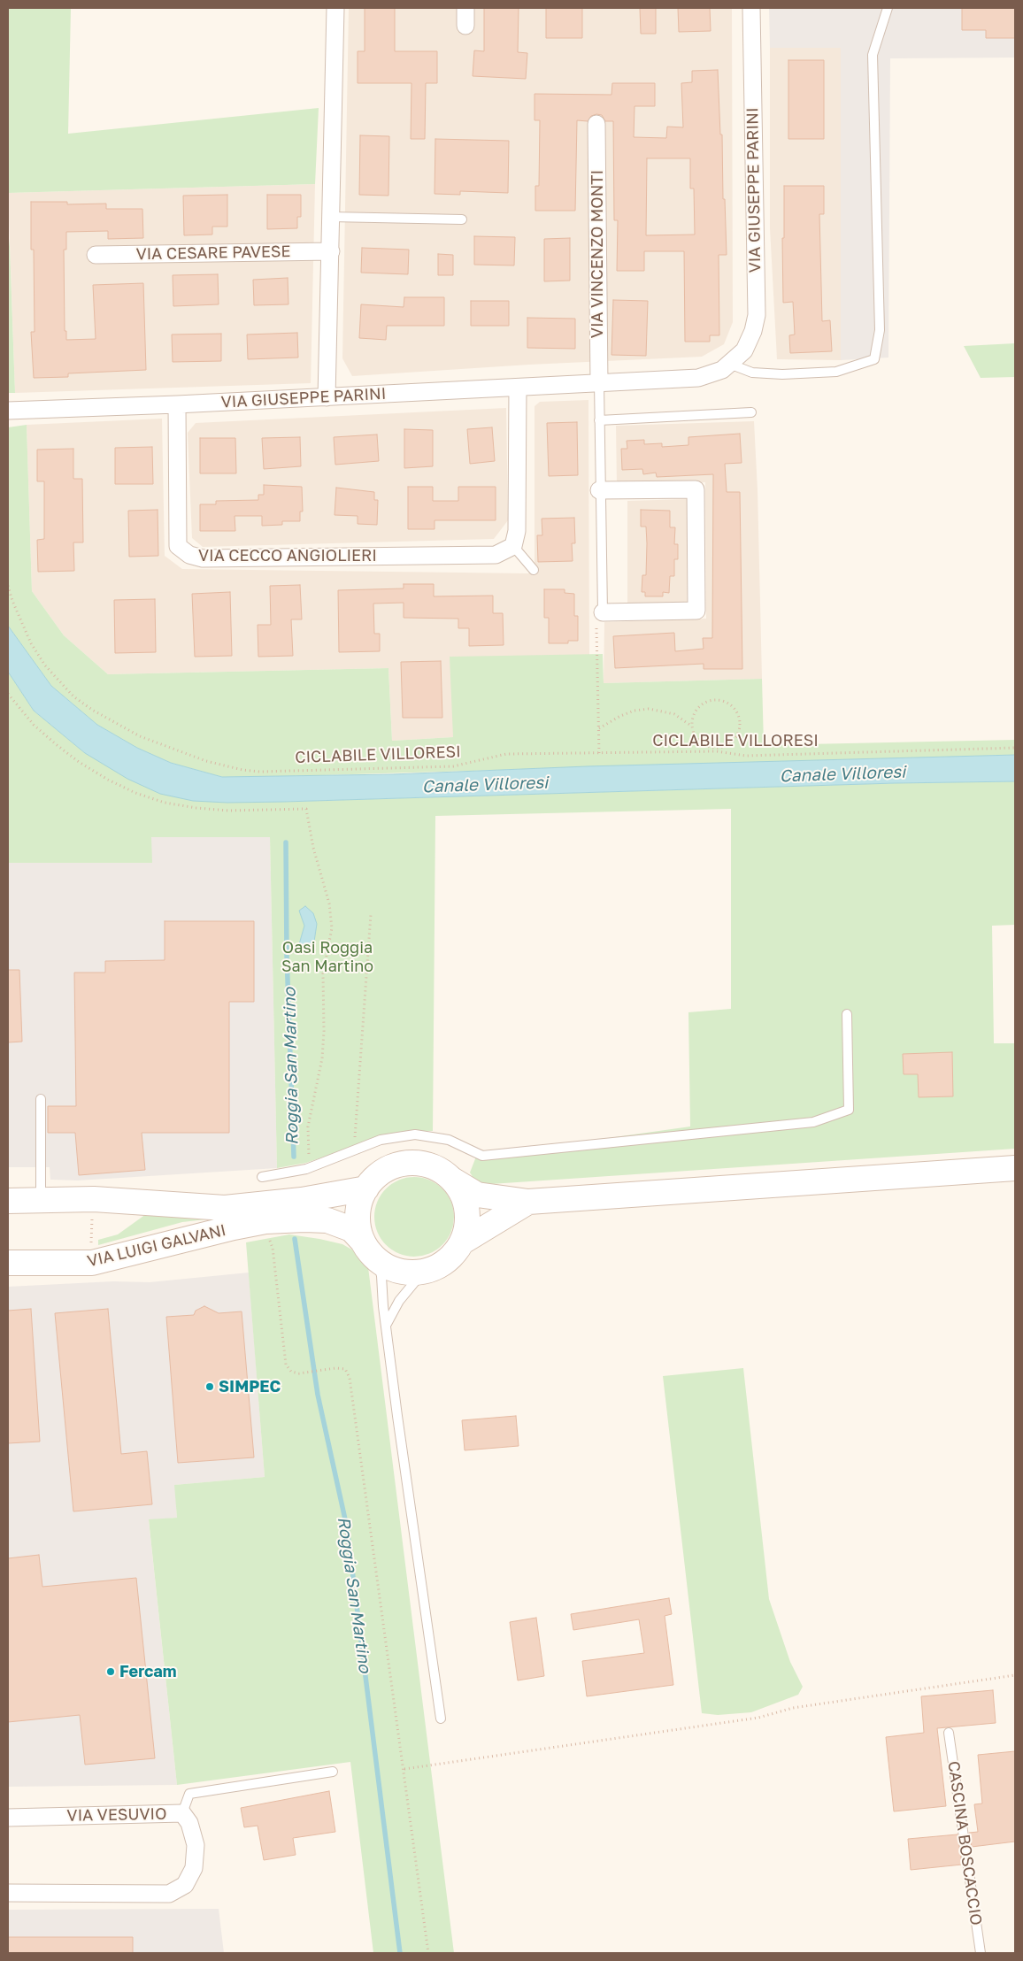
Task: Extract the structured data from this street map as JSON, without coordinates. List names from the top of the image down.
{
  "streets": {
    "main road": ["VIA LUIGI GALVANI"],
    "street": [
      "VIA GIUSEPPE PARINI",
      "VIA CESARE PAVESE",
      "VIA VINCENZO MONTI",
      "VIA CECCO ANGIOLIERI",
      "VIA VESUVIO"
    ],
    "lane": ["CASCINA BOSCACCIO"],
    "path": ["CICLABILE VILLORESI"]
  },
  "crossings": [
    ["VIA GIUSEPPE PARINI", "VIA VINCENZO MONTI"],
    ["VIA GIUSEPPE PARINI", "VIA CECCO ANGIOLIERI"]
  ],
  "water": ["Canale Villoresi", "Roggia San Martino"],
  "parks": ["Oasi Roggia San Martino"],
  "places": ["SIMPEC", "Fercam"]
}
